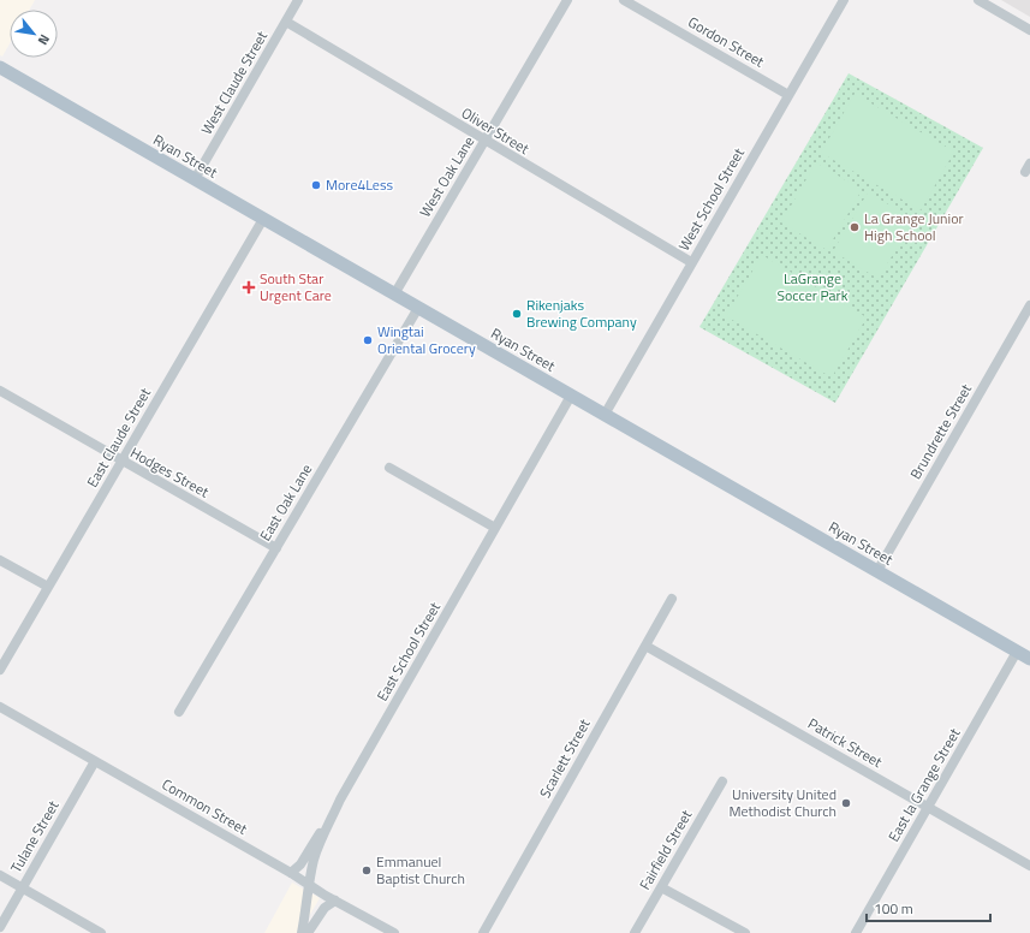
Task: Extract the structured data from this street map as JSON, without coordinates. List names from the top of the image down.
{
  "streets": {
    "main road": ["Ryan Street"],
    "street": [
      "Gordon Street",
      "West Claude Street",
      "Oliver Street",
      "West Oak Lane",
      "West School Street",
      "Brundrette Street",
      "East Claude Street",
      "Hodges Street",
      "East Oak Lane",
      "East School Street",
      "Patrick Street",
      "Scarlett Street",
      "East la Grange Street",
      "Common Street",
      "Tulane Street",
      "Fairfield Street"
    ]
  },
  "crossings": [
    ["Gordon Street", "West School Street"],
    ["West Claude Street", "Oliver Street"],
    ["West Claude Street", "Ryan Street"],
    ["Oliver Street", "West Oak Lane"],
    ["Oliver Street", "West School Street"],
    ["Ryan Street", "West Oak Lane"],
    ["Ryan Street", "West School Street"],
    ["Ryan Street", "Brundrette Street"],
    ["Ryan Street", "East Claude Street"],
    ["Ryan Street", "East Oak Lane"],
    ["Ryan Street", "East School Street"],
    ["Ryan Street", "East la Grange Street"],
    ["East Claude Street", "Hodges Street"],
    ["Hodges Street", "East Oak Lane"],
    ["East School Street", "Common Street"],
    ["Patrick Street", "Scarlett Street"],
    ["Patrick Street", "East la Grange Street"],
    ["Common Street", "Tulane Street"]
  ],
  "parks": ["LaGrange Soccer Park"],
  "places": {
    "other": [
      "More4Less",
      "La Grange Junior High School",
      "Rikenjaks Brewing Company",
      "Wingtai Oriental Grocery",
      "University United Methodist Church",
      "Emmanuel Baptist Church"
    ],
    "health": ["South Star Urgent Care"]
  },
  "scale_bar": "100 m",
  "north": "bottom right"
}
